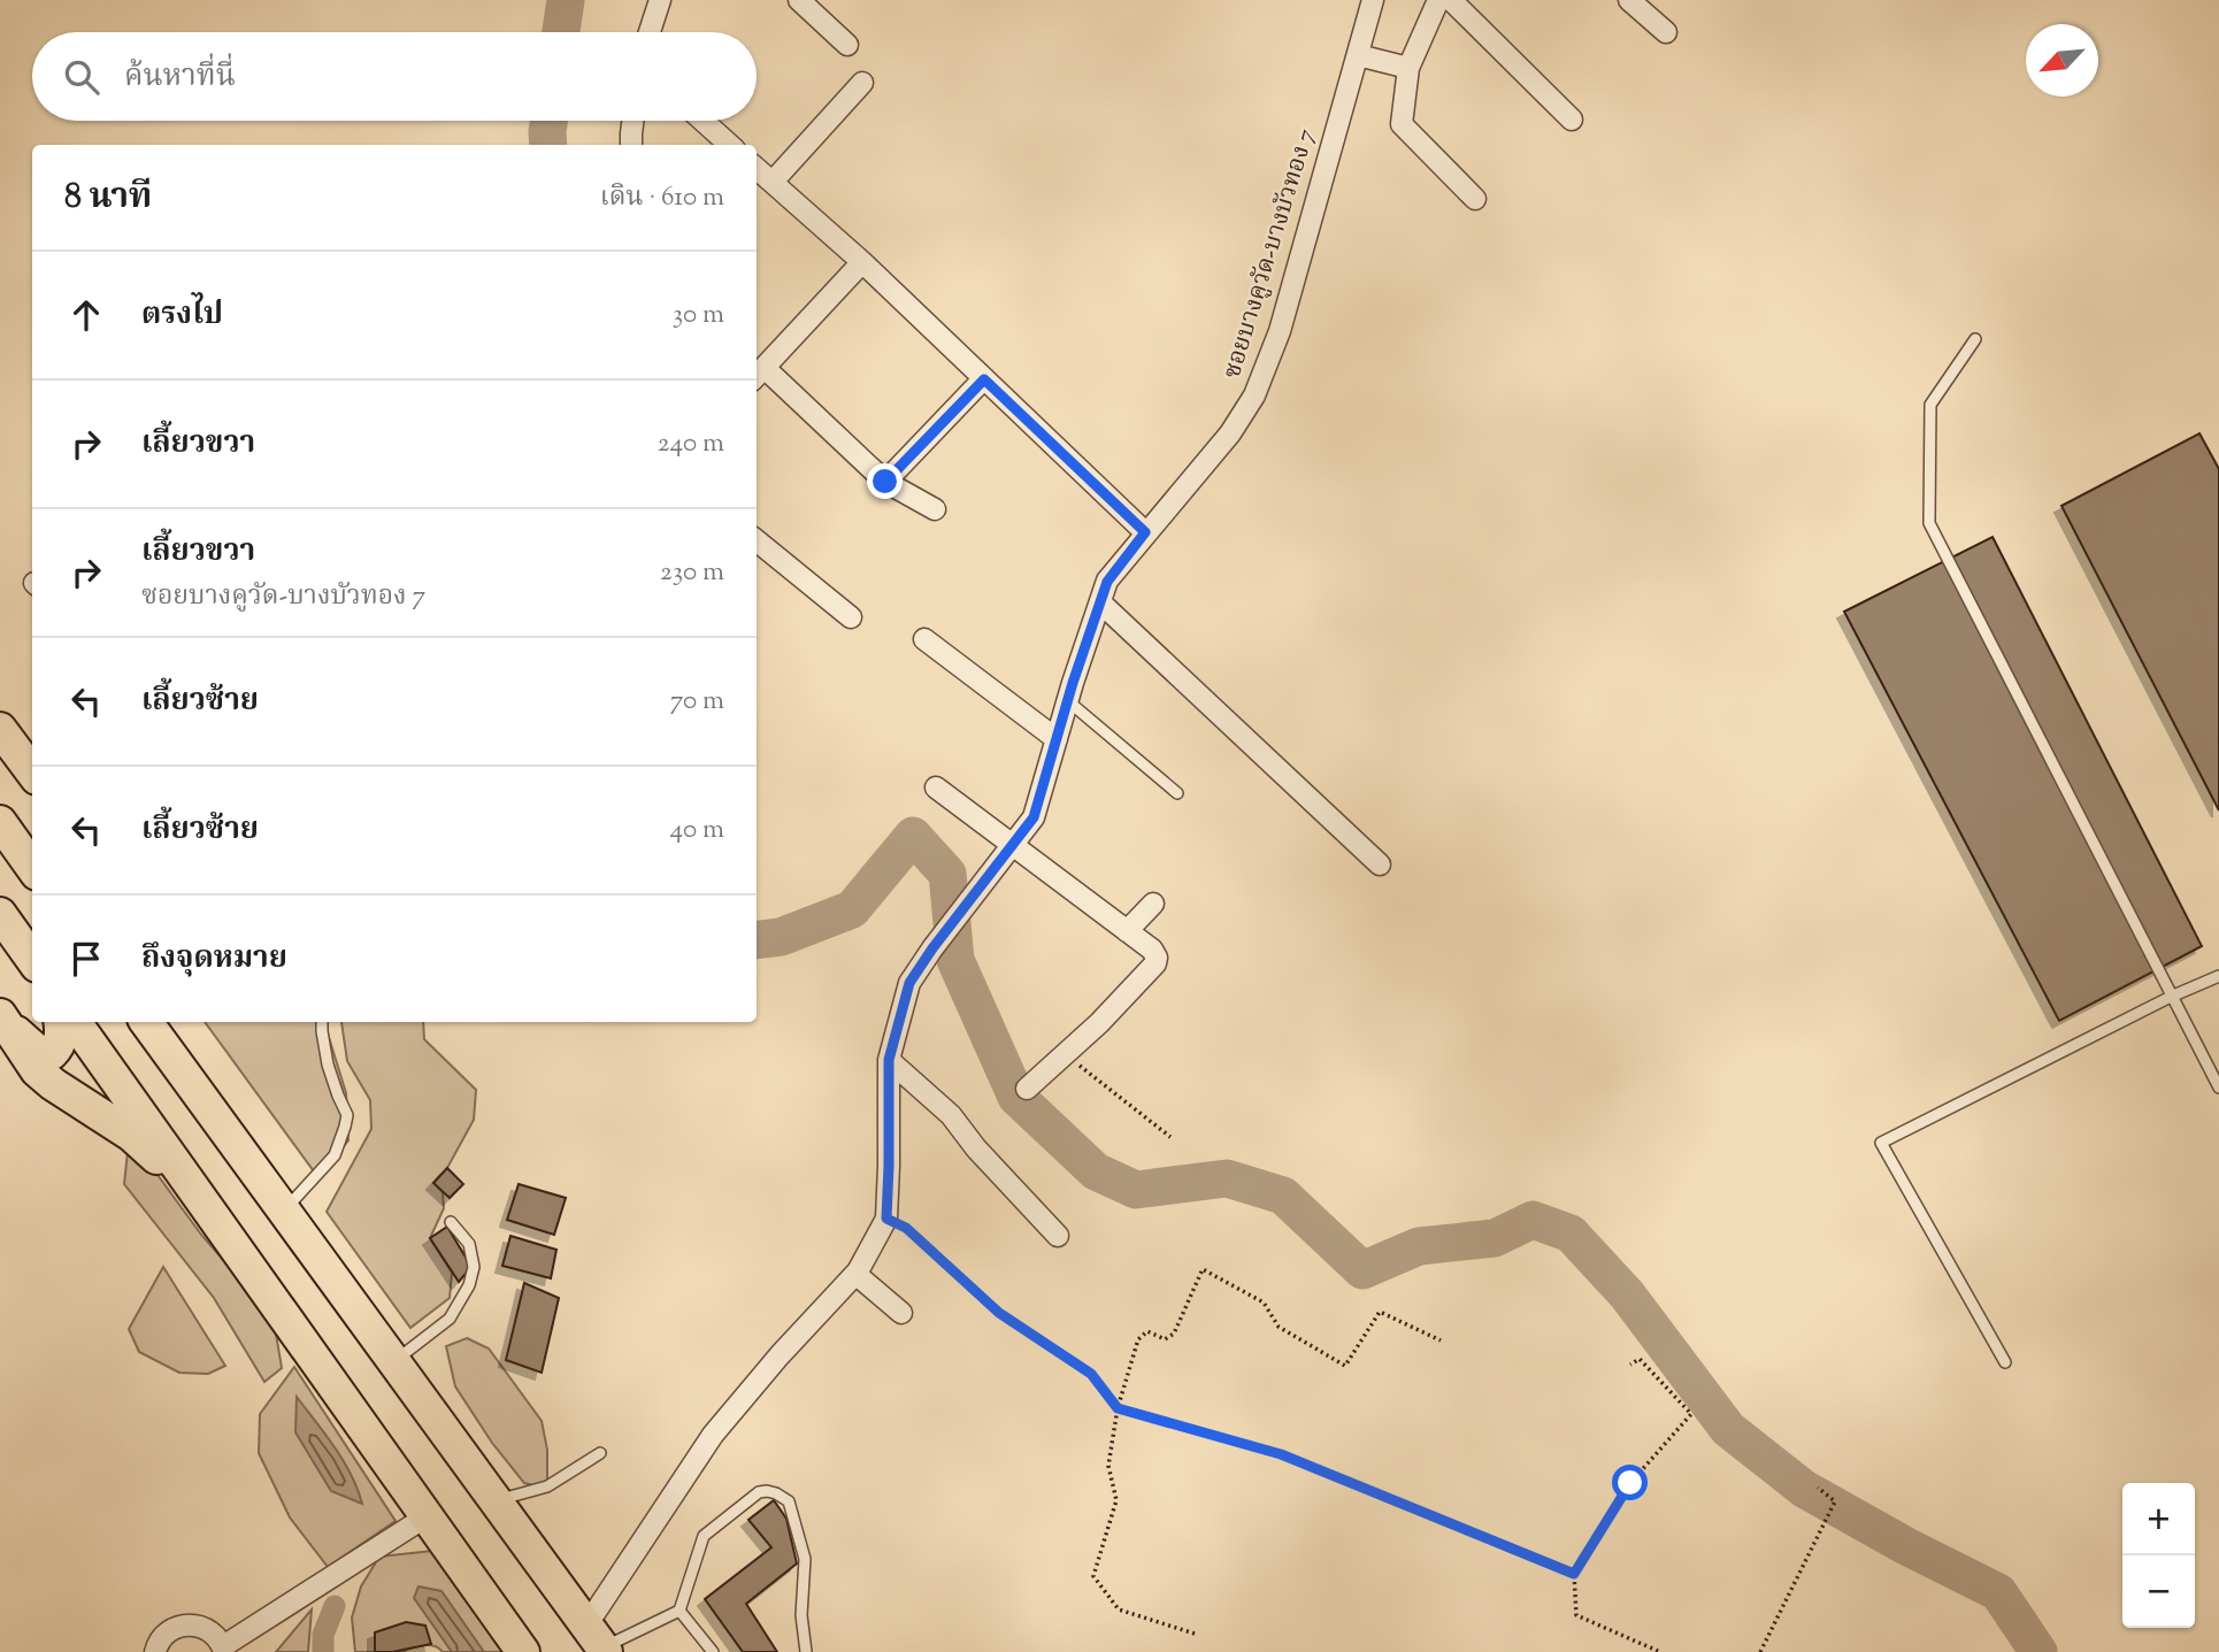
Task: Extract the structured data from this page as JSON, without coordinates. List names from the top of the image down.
{
  "streets": {
    "street": ["ซอยบางคูวัด-บางบัวทอง 7"]
  },
  "north": "bottom left",
  "page": {
    "search": "ค้นหาที่นี่",
    "heading": ["8 นาที", "เดิน · 610 m"],
    "list": [
      ["ตรงไป", "30 m"],
      ["เลี้ยวขวา", "240 m"],
      ["เลี้ยวขวา", "ซอยบางคูวัด-บางบัวทอง 7", "230 m"],
      ["เลี้ยวซ้าย", "70 m"],
      ["เลี้ยวซ้าย", "40 m"],
      "ถึงจุดหมาย"
    ],
    "map_buttons": ["+", "−"]
  }
}
